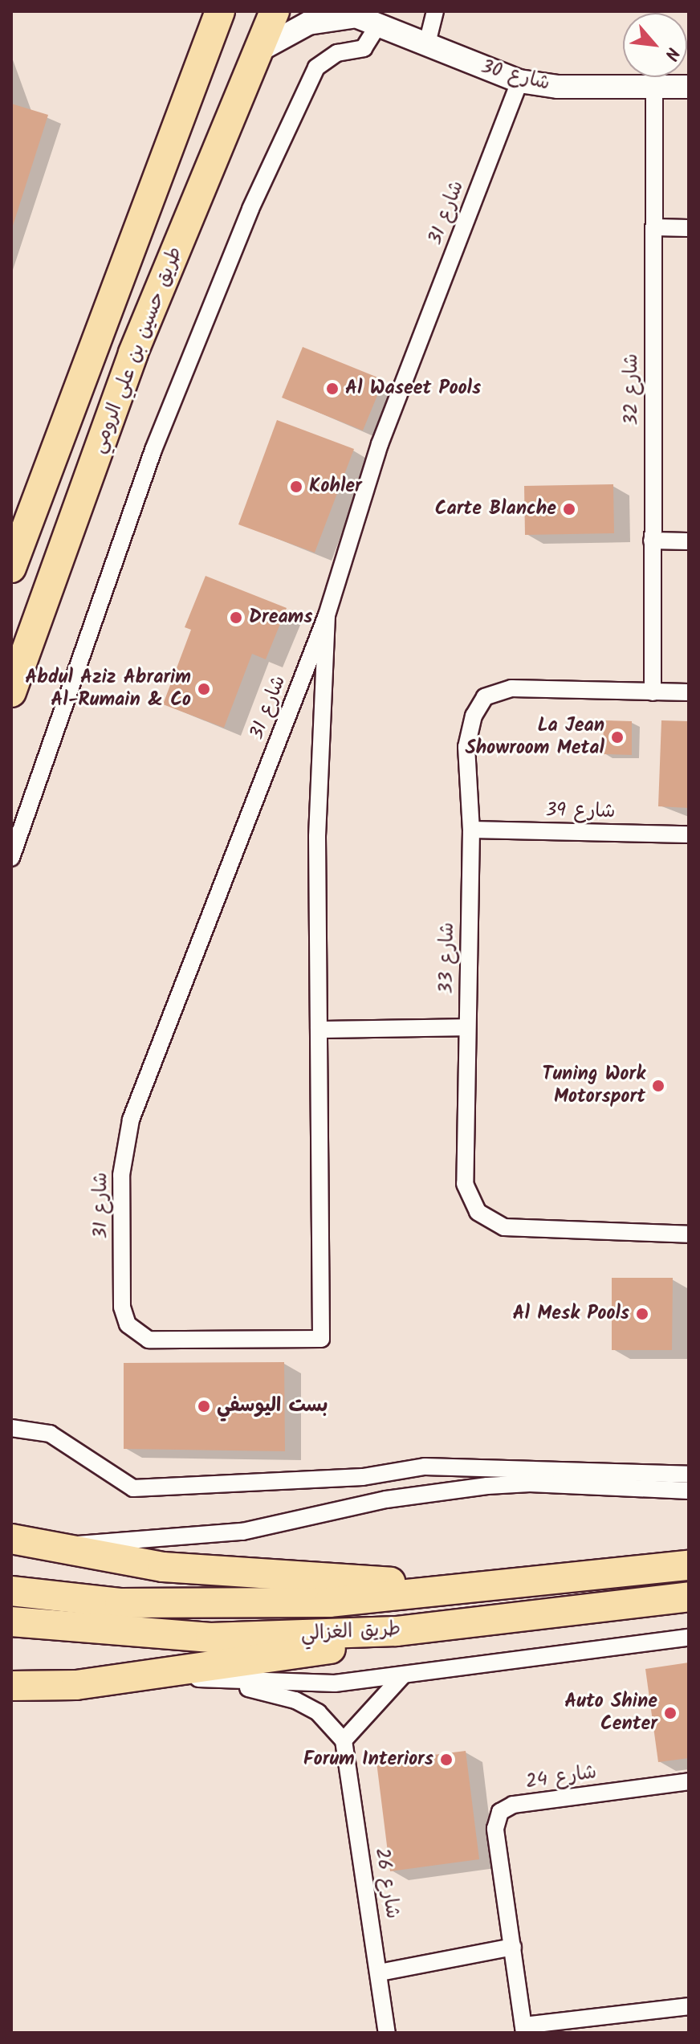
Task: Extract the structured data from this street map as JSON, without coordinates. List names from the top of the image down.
{
  "streets": {
    "highway": ["طريق حسين بن علي الرومي", "طريق الغزالي"],
    "street": [
      "شارع 30",
      "شارع 31",
      "32 شارع",
      "شارع 39",
      "شارع 33",
      "شارع 24",
      "شارع 26"
    ]
  },
  "crossings": [
    ["شارع 30", "شارع 31"],
    ["شارع 30", "طريق حسين بن علي الرومي"],
    ["شارع 30", "32 شارع"],
    ["32 شارع", "شارع 33"],
    ["شارع 39", "شارع 33"]
  ],
  "places": [
    "Al Waseet Pools",
    "Kohler",
    "Carte Blanche",
    "Dreams",
    "Abdul Aziz Abrarim Al-Rumain & Co",
    "La Jean Showroom Metal",
    "Tuning Work Motorsport",
    "Al Mesk Pools",
    "بست اليوسفي",
    "Auto Shine Center",
    "Forum Interiors"
  ],
  "north": "bottom right"
}
